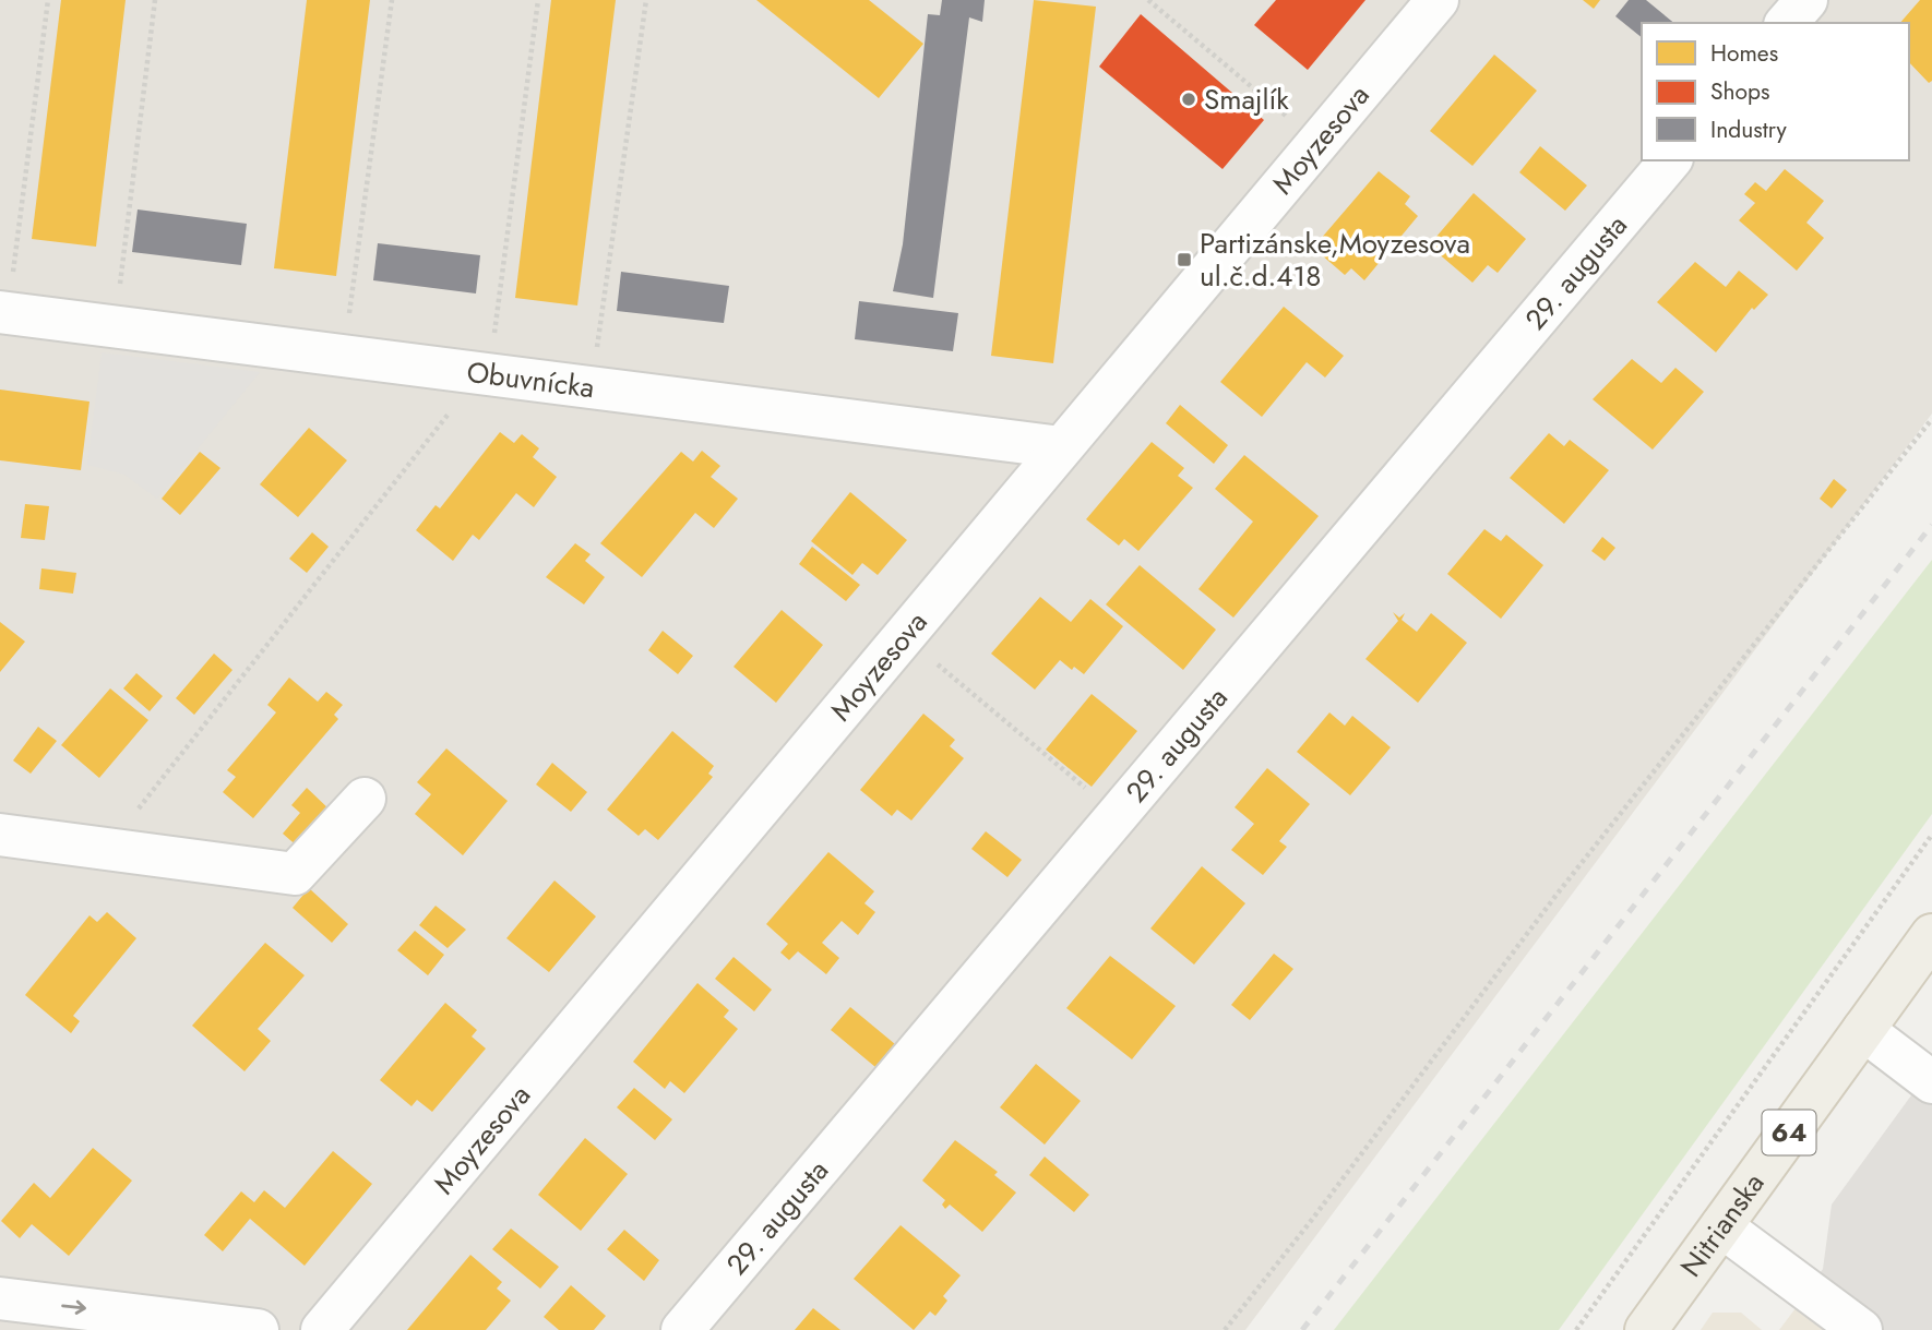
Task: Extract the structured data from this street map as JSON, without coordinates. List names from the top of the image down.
{
  "streets": {
    "main road": ["64", "Nitrianska"],
    "street": ["Moyzesova", "29. augusta", "Obuvnícka"]
  },
  "crossings": [
    ["Moyzesova", "Obuvnícka"]
  ],
  "places": {
    "other": ["Smajlík"],
    "transit": ["Partizánske,Moyzesova ul.č.d.418"]
  },
  "legend": ["Homes", "Shops", "Industry"]
}
